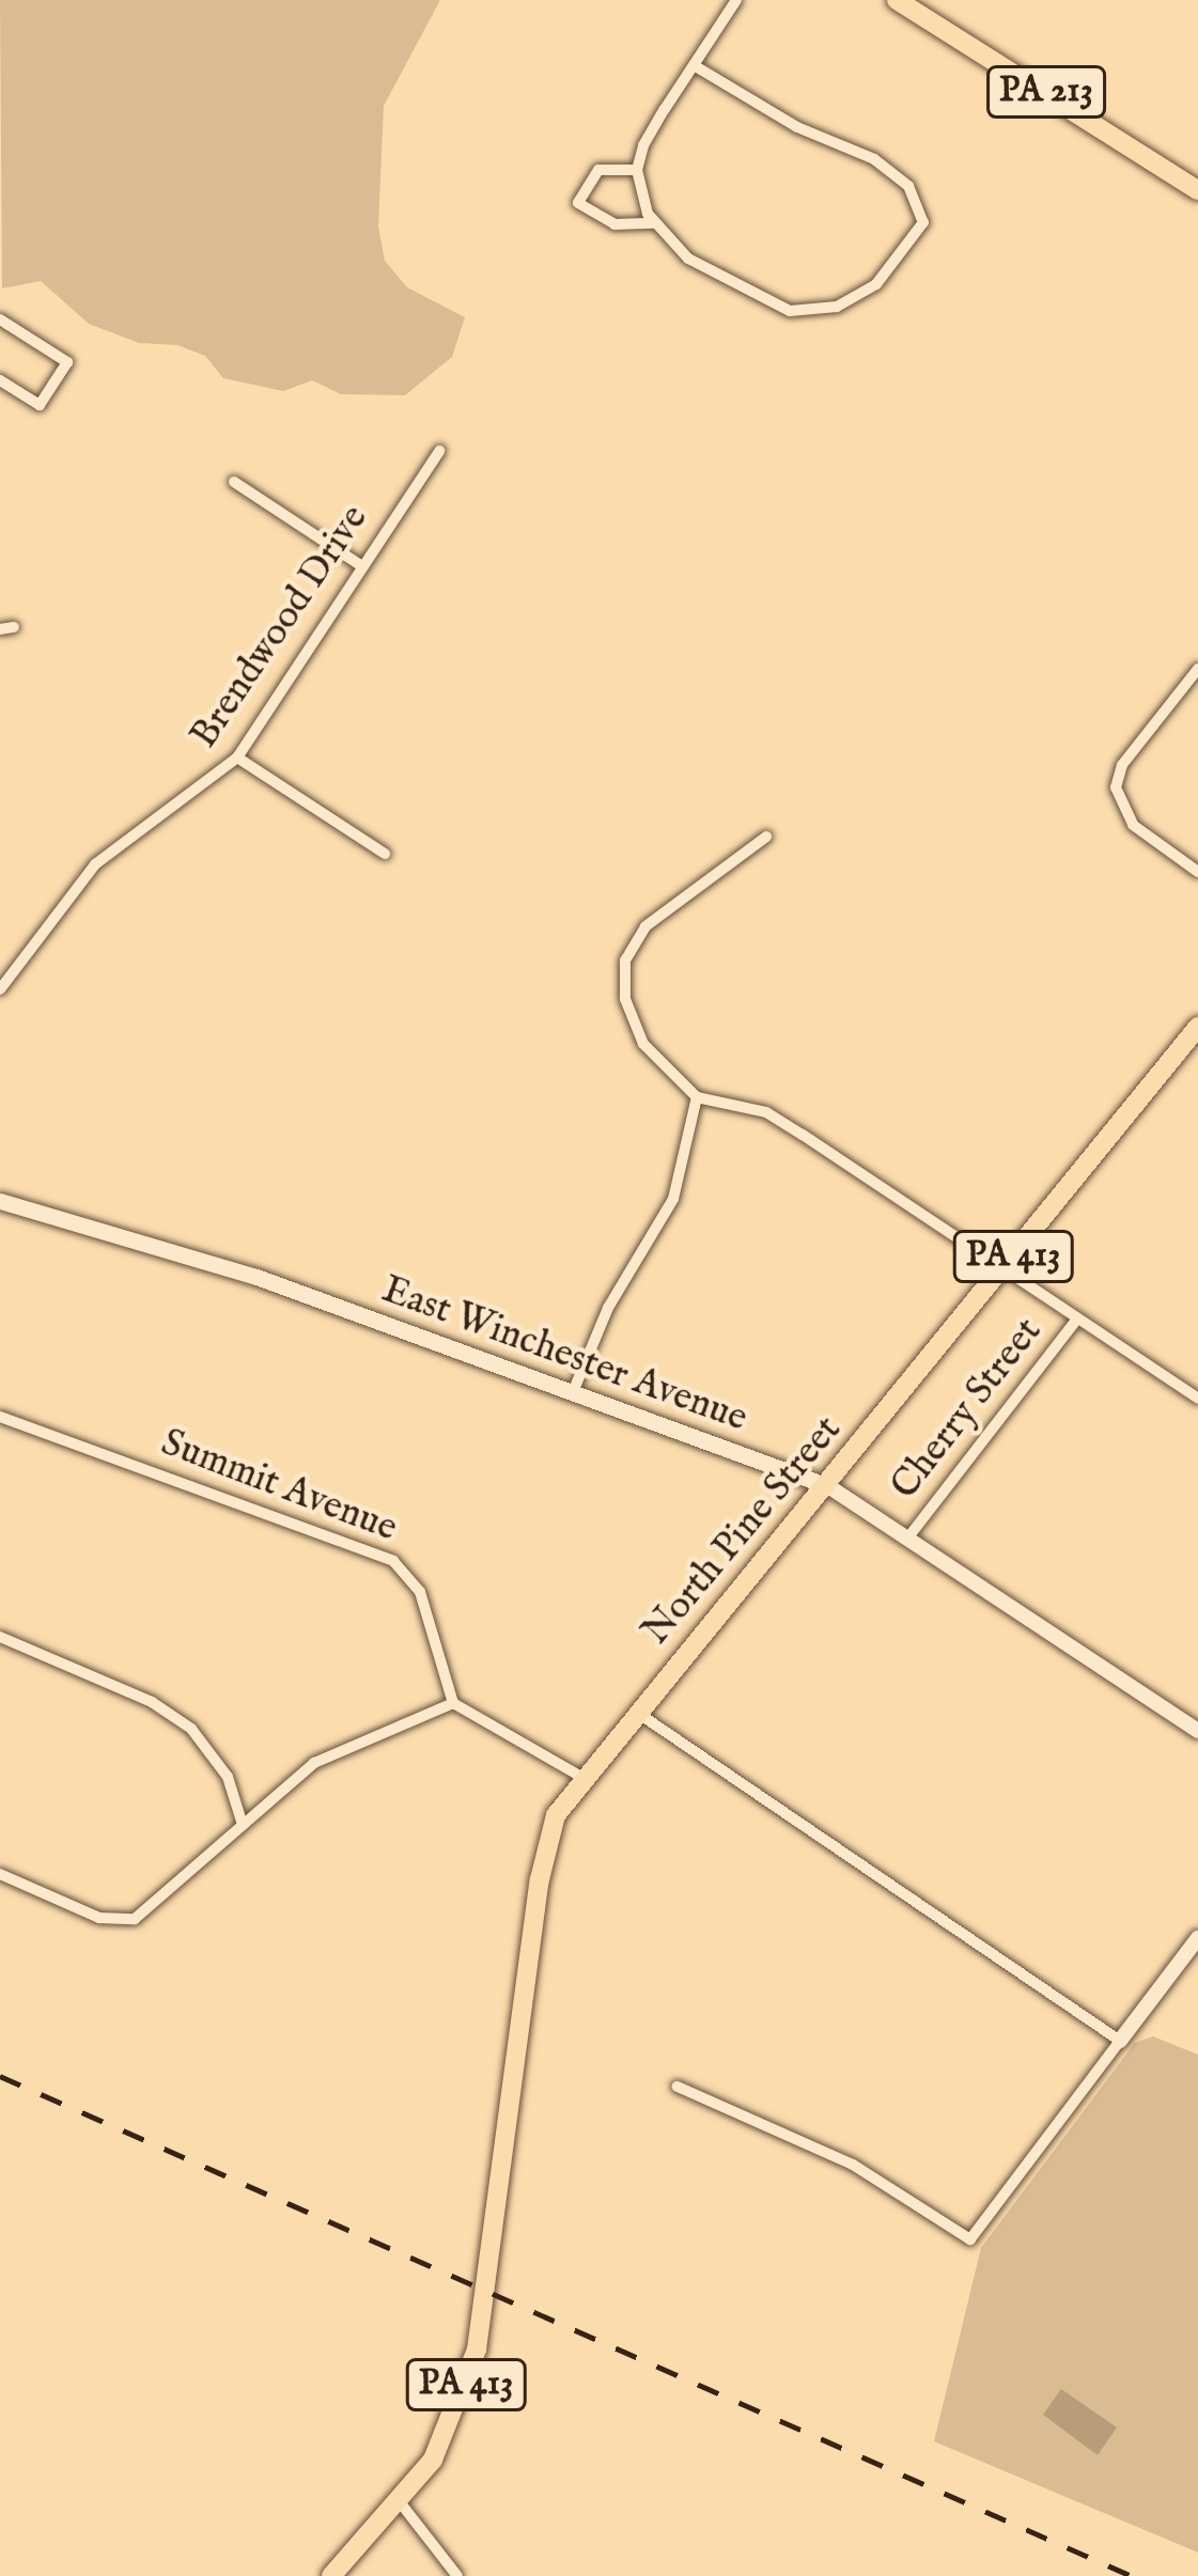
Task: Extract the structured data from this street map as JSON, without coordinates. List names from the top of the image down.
{
  "streets": {
    "main road": [
      "PA 213",
      "PA 413",
      "East Winchester Avenue",
      "North Pine Street"
    ],
    "street": ["Brendwood Drive", "Cherry Street", "Summit Avenue"]
  },
  "crossings": [
    ["PA 413", "North Pine Street"],
    ["East Winchester Avenue", "Cherry Street"],
    ["East Winchester Avenue", "North Pine Street"]
  ]
}
